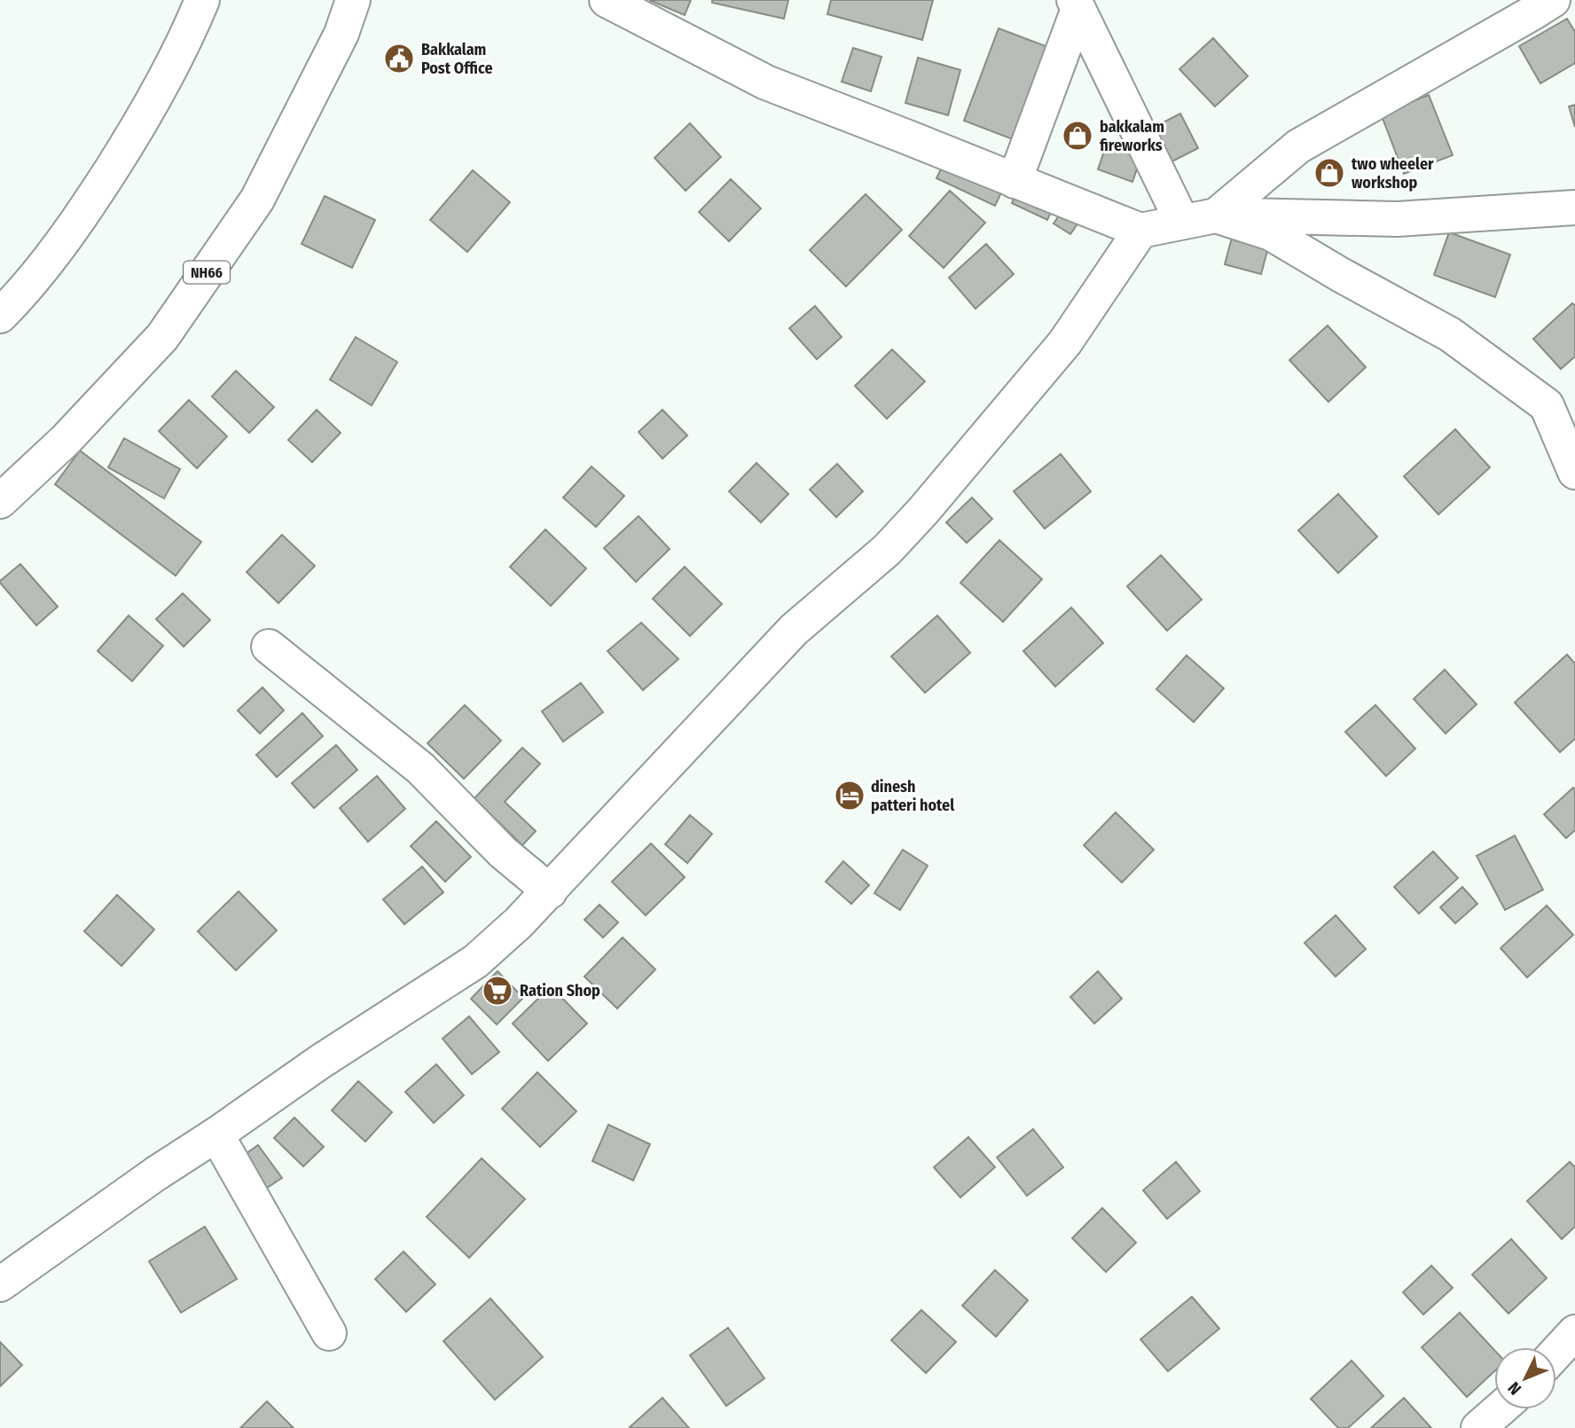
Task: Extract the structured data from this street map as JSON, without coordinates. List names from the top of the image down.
{
  "streets": {
    "main road": ["NH66"]
  },
  "places": {
    "public building": ["Bakkalam Post Office"],
    "shop": ["bakkalam fireworks", "two wheeler workshop"],
    "hotel": ["dinesh patteri hotel"],
    "supermarket": ["Ration Shop"]
  },
  "north": "bottom left"
}
